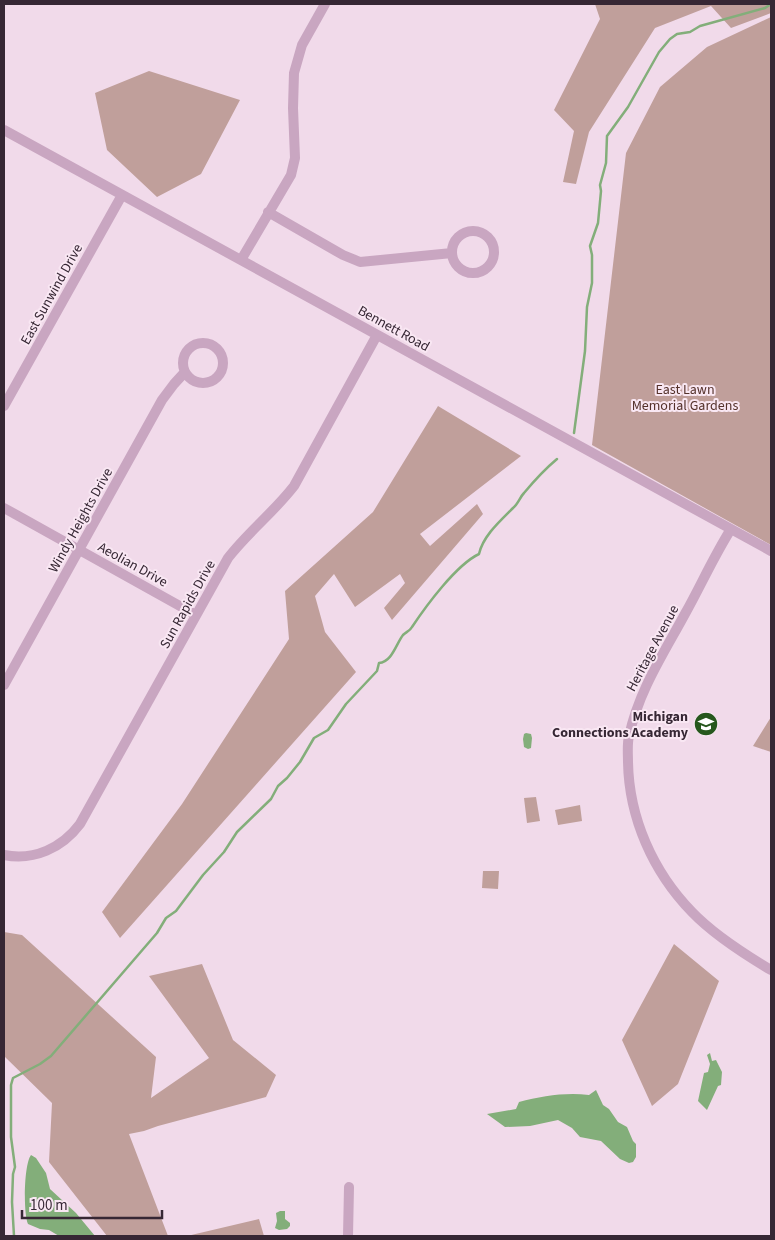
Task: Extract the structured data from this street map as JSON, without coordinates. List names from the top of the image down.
{
  "streets": {
    "street": [
      "East Sunwind Drive",
      "Bennett Road",
      "Windy Heights Drive",
      "Aeolian Drive",
      "Sun Rapids Drive",
      "Heritage Avenue"
    ]
  },
  "crossings": [
    ["East Sunwind Drive", "Bennett Road"],
    ["Bennett Road", "Sun Rapids Drive"],
    ["Bennett Road", "Heritage Avenue"],
    ["Windy Heights Drive", "Aeolian Drive"],
    ["Aeolian Drive", "Sun Rapids Drive"]
  ],
  "parks": ["East Lawn Memorial Gardens"],
  "places": {
    "school or university": ["Michigan Connections Academy"]
  },
  "scale_bar": "100 m"
}
